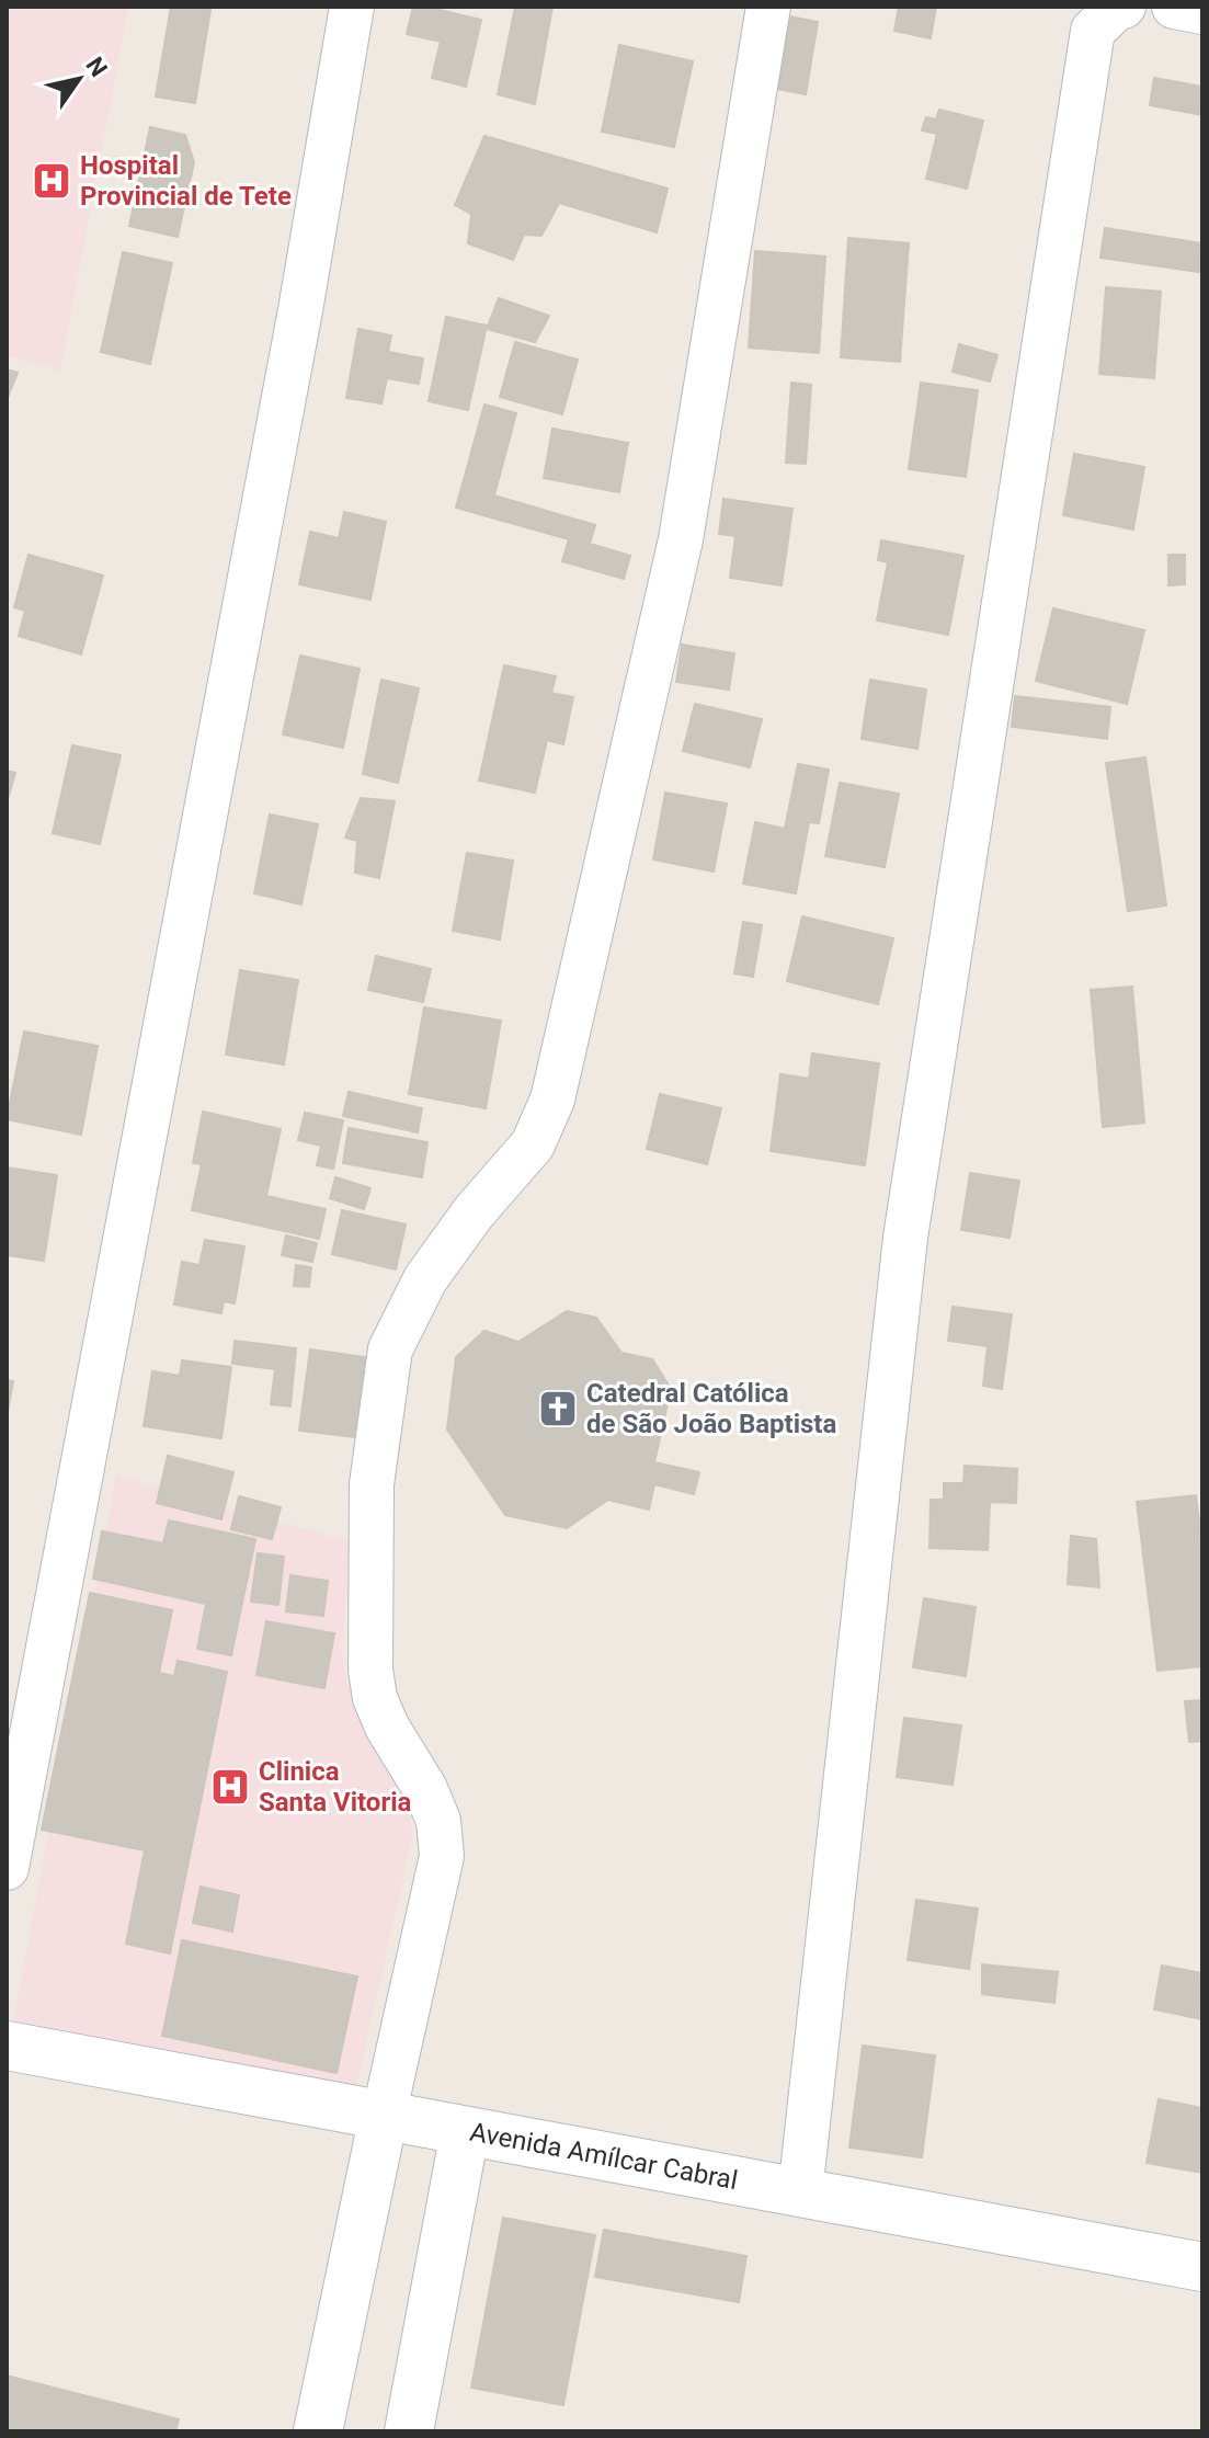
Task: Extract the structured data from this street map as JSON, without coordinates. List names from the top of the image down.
{
  "streets": {
    "street": ["Avenida Amílcar Cabral"]
  },
  "places": {
    "hospital": ["Hospital Provincial de Tete", "Clinica Santa Vitoria"],
    "church": ["Catedral Católica de São João Baptista"]
  },
  "north": "top right"
}
